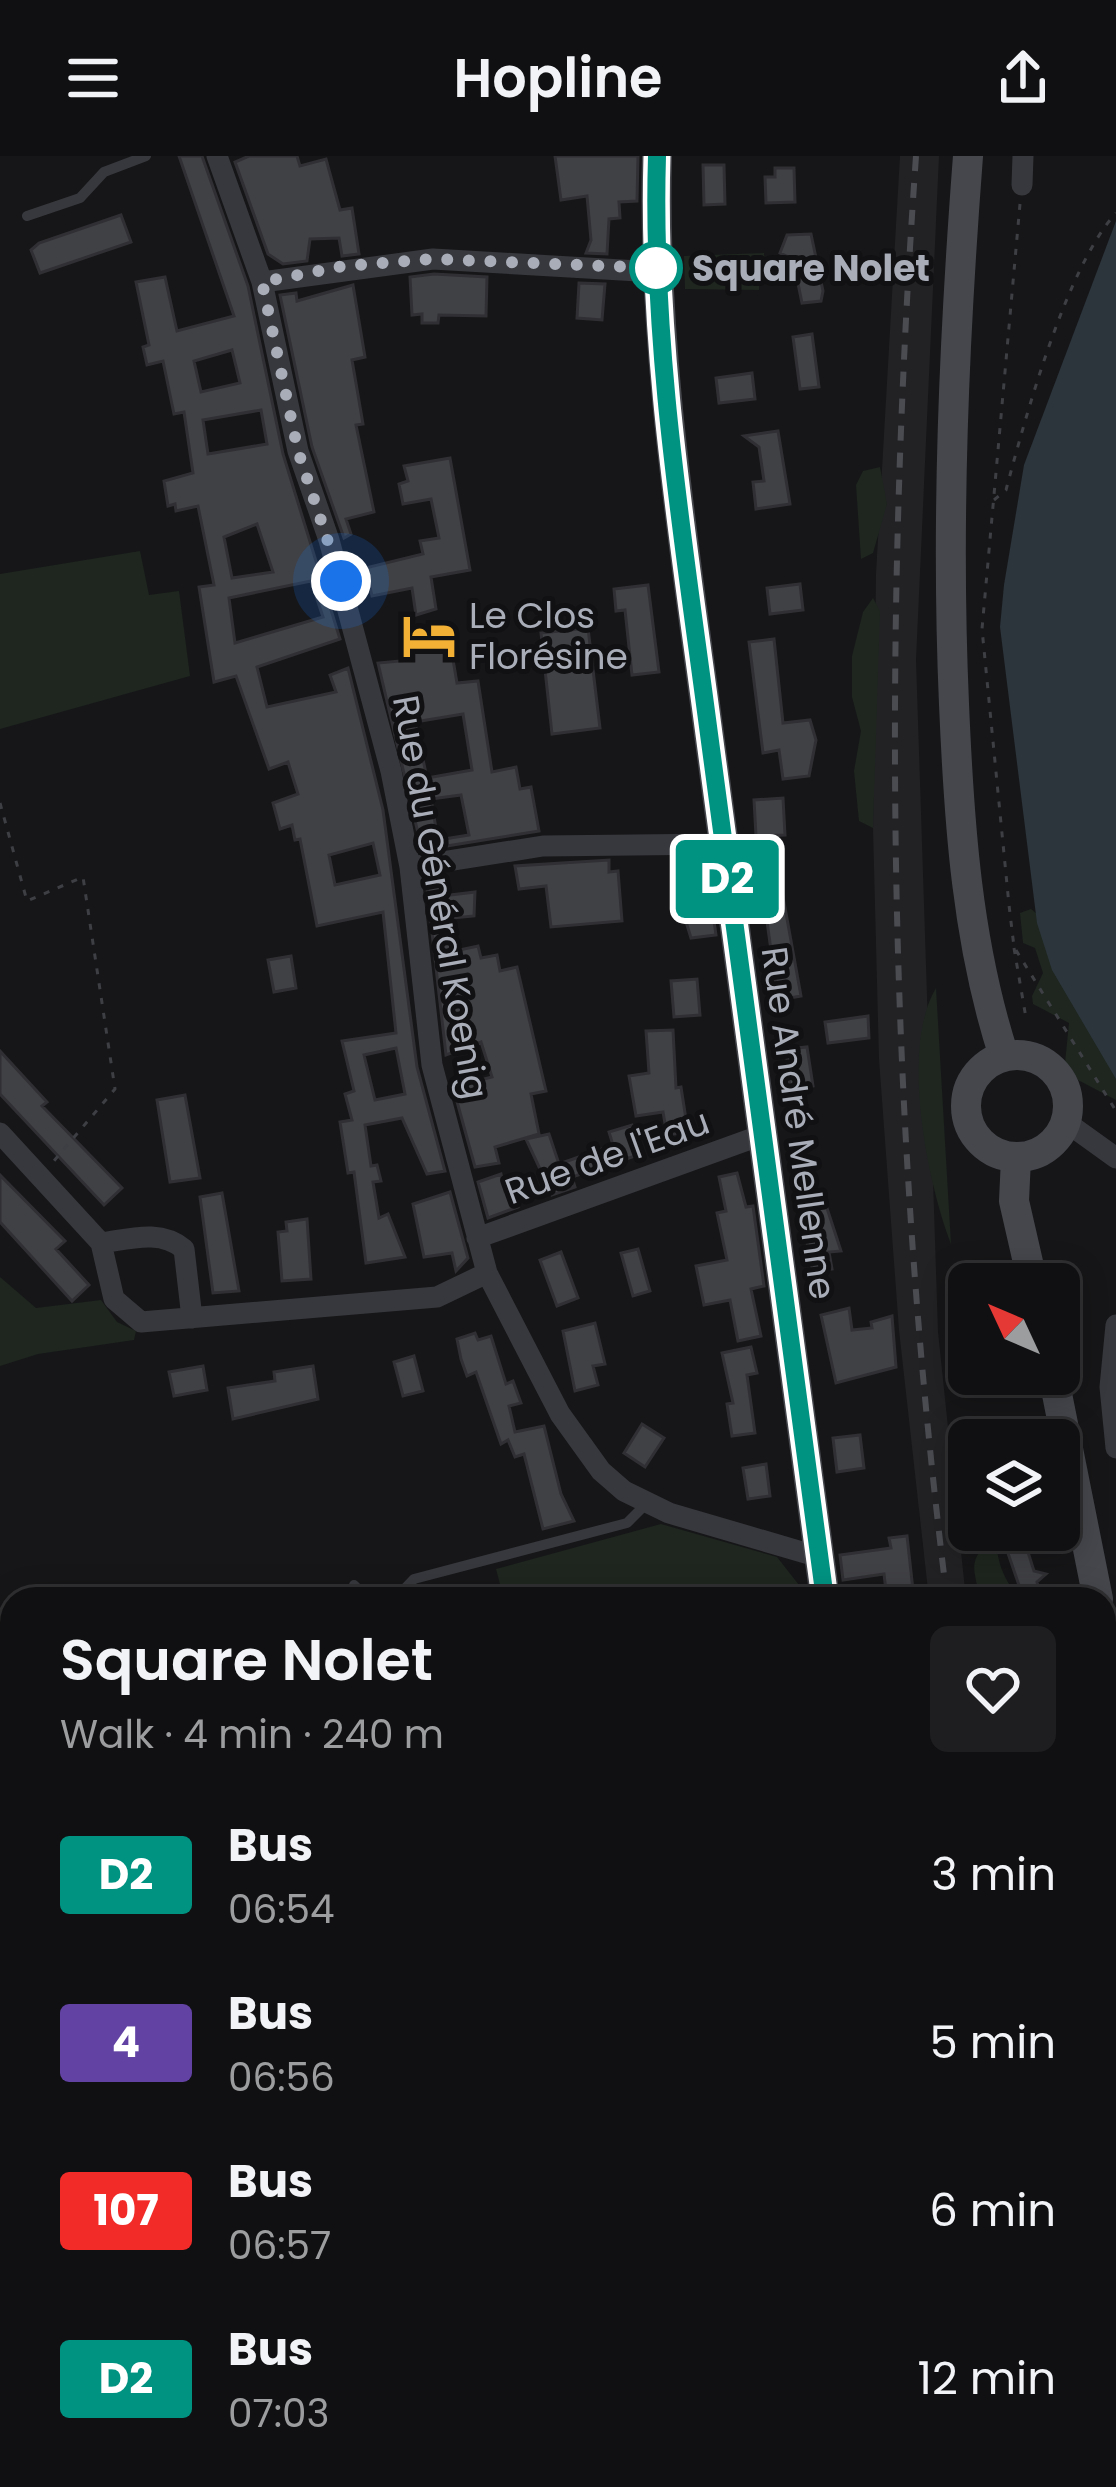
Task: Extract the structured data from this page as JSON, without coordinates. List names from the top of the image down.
{
  "streets": {
    "main road": ["Rue André Mellenne"],
    "street": ["Rue du Général Koenig", "Rue de l'Eau"]
  },
  "crossings": [
    ["Rue du Général Koenig", "Rue André Mellenne"],
    ["Rue du Général Koenig", "Rue de l'Eau"],
    ["Rue André Mellenne", "Rue de l'Eau"]
  ],
  "places": {
    "other": ["Square Nolet"],
    "hotel": ["Le Clos Florésine"]
  },
  "lines": ["bus line D2"],
  "north": "top left",
  "page": {
    "header": "Hopline",
    "on_map": "D2",
    "heading": ["Square Nolet", "Walk · 4 min · 240 m"],
    "list": [
      {
        "mark": "D2",
        "name": "Bus",
        "note": "06:54",
        "value": "3 min"
      },
      {
        "mark": "4",
        "name": "Bus",
        "note": "06:56",
        "value": "5 min"
      },
      {
        "mark": "107",
        "name": "Bus",
        "note": "06:57",
        "value": "6 min"
      },
      {
        "mark": "D2",
        "name": "Bus",
        "note": "07:03",
        "value": "12 min"
      }
    ]
  }
}
